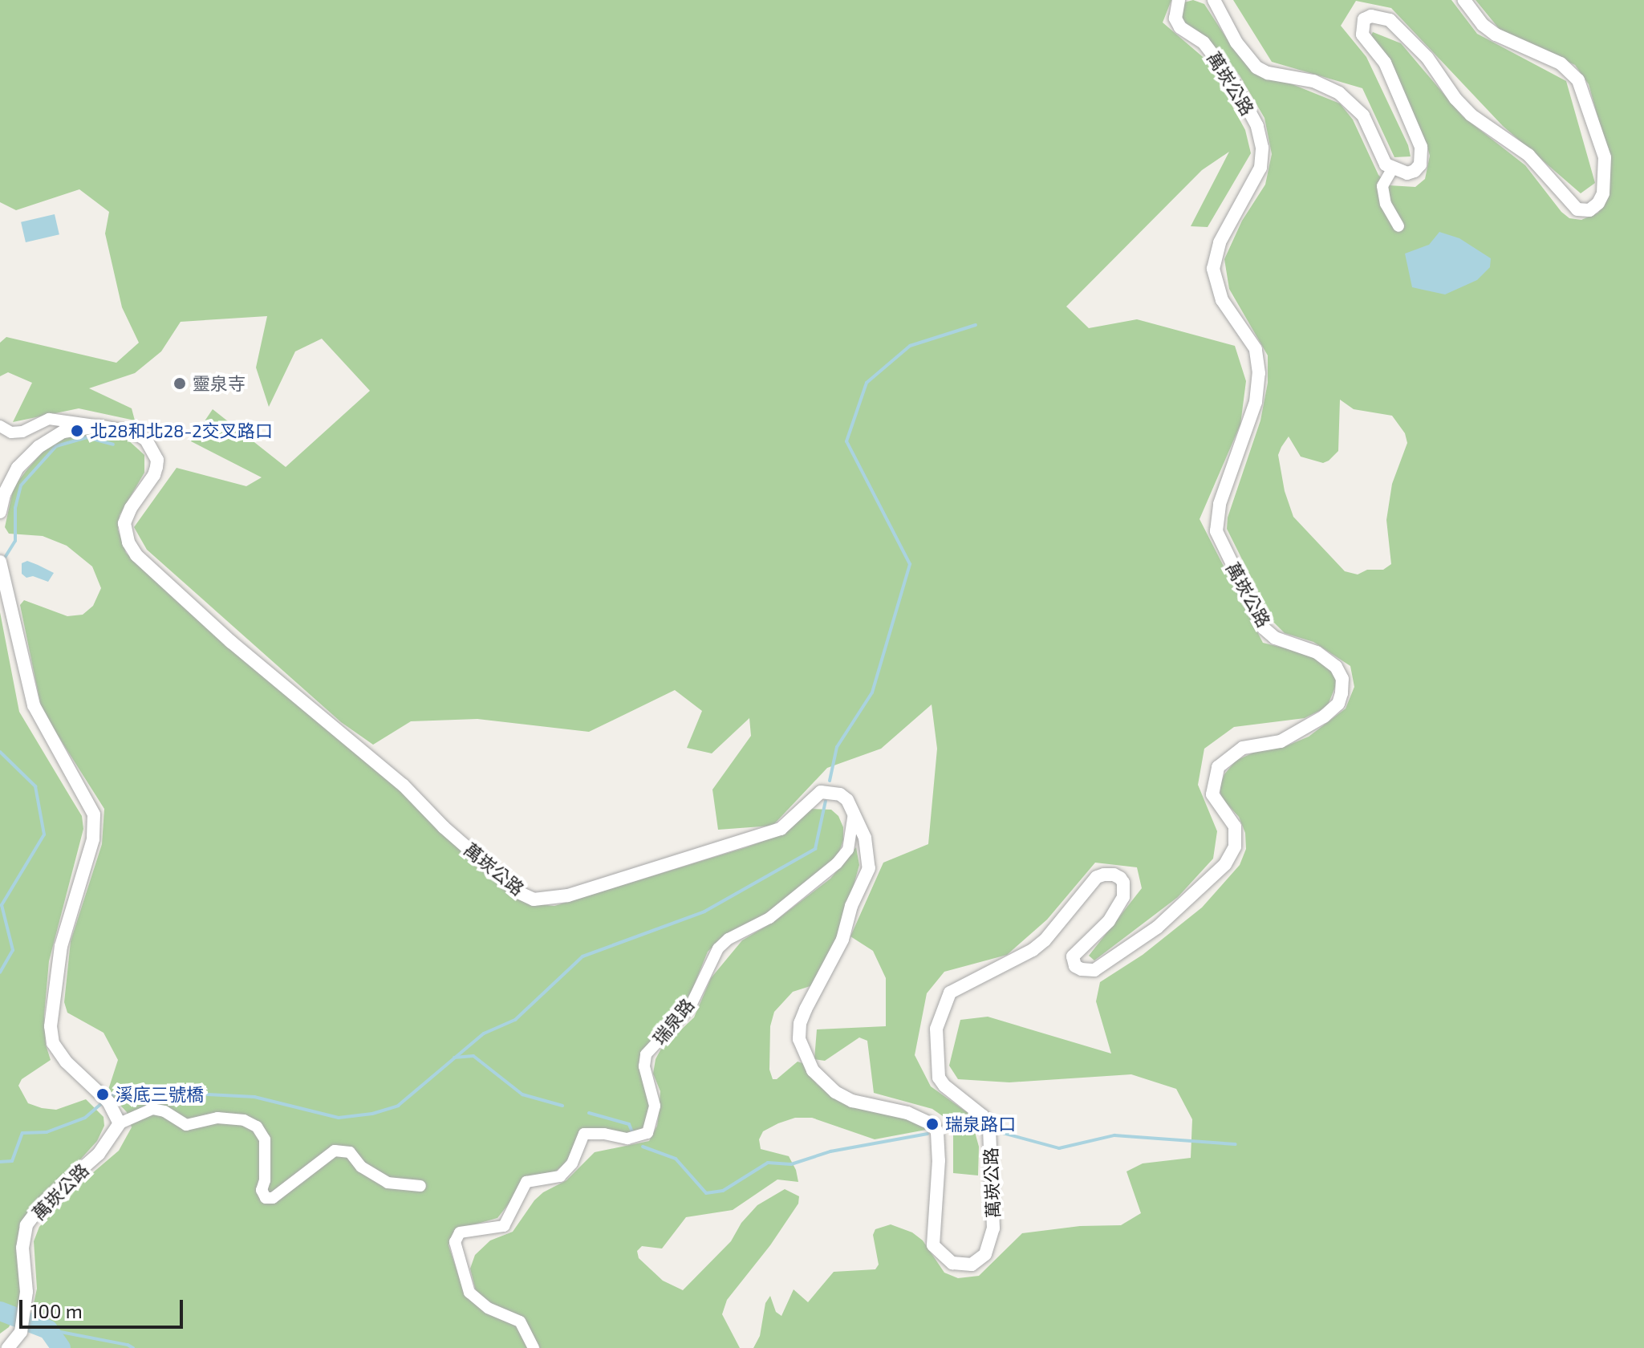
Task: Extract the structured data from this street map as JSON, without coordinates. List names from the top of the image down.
{
  "streets": {
    "street": ["萬崁公路", "瑞泉路"]
  },
  "crossings": [
    ["萬崁公路", "瑞泉路"]
  ],
  "places": [
    "靈泉寺",
    "北28和北28-2交叉路口",
    "溪底三號橋",
    "瑞泉路口"
  ],
  "scale_bar": "100 m"
}
